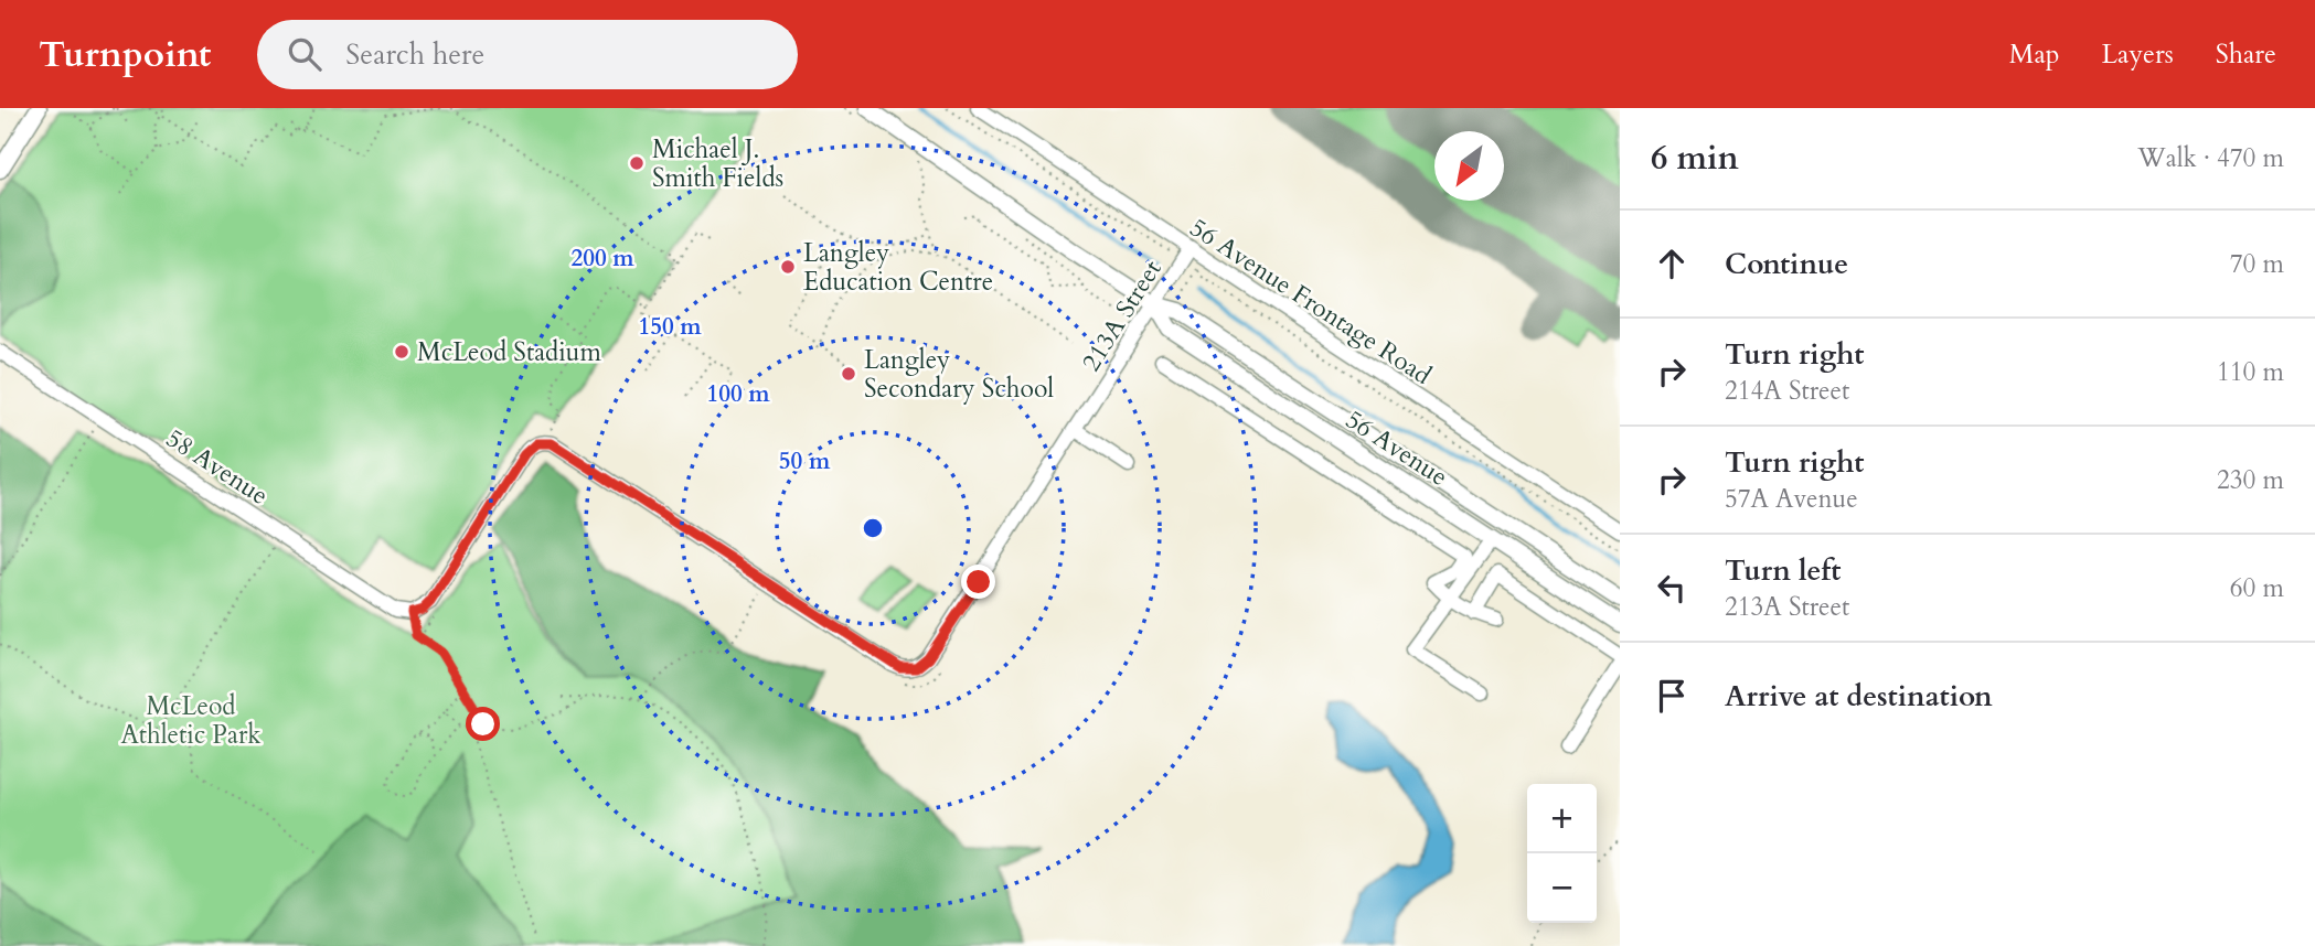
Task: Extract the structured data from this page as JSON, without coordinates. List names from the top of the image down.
{
  "streets": {
    "main road": ["56 Avenue"],
    "street": ["56 Avenue Frontage Road", "213A Street", "58 Avenue"]
  },
  "crossings": [
    ["56 Avenue Frontage Road", "213A Street"],
    ["213A Street", "56 Avenue"]
  ],
  "parks": ["McLeod Athletic Park"],
  "places": [
    "Michael J. Smith Fields",
    "Langley Education Centre",
    "McLeod Stadium",
    "Langley Secondary School"
  ],
  "north": "bottom left",
  "page": {
    "header": "Turnpoint",
    "search": "Search here",
    "nav": ["Map", "Layers", "Share"],
    "heading": ["6 min", "Walk · 470 m"],
    "list": [
      ["Continue", "70 m"],
      ["Turn right", "214A Street", "110 m"],
      ["Turn right", "57A Avenue", "230 m"],
      ["Turn left", "213A Street", "60 m"],
      "Arrive at destination"
    ],
    "map_buttons": ["+", "−"]
  },
  "rings": [
    "200 m",
    "150 m",
    "100 m",
    "50 m"
  ]
}
